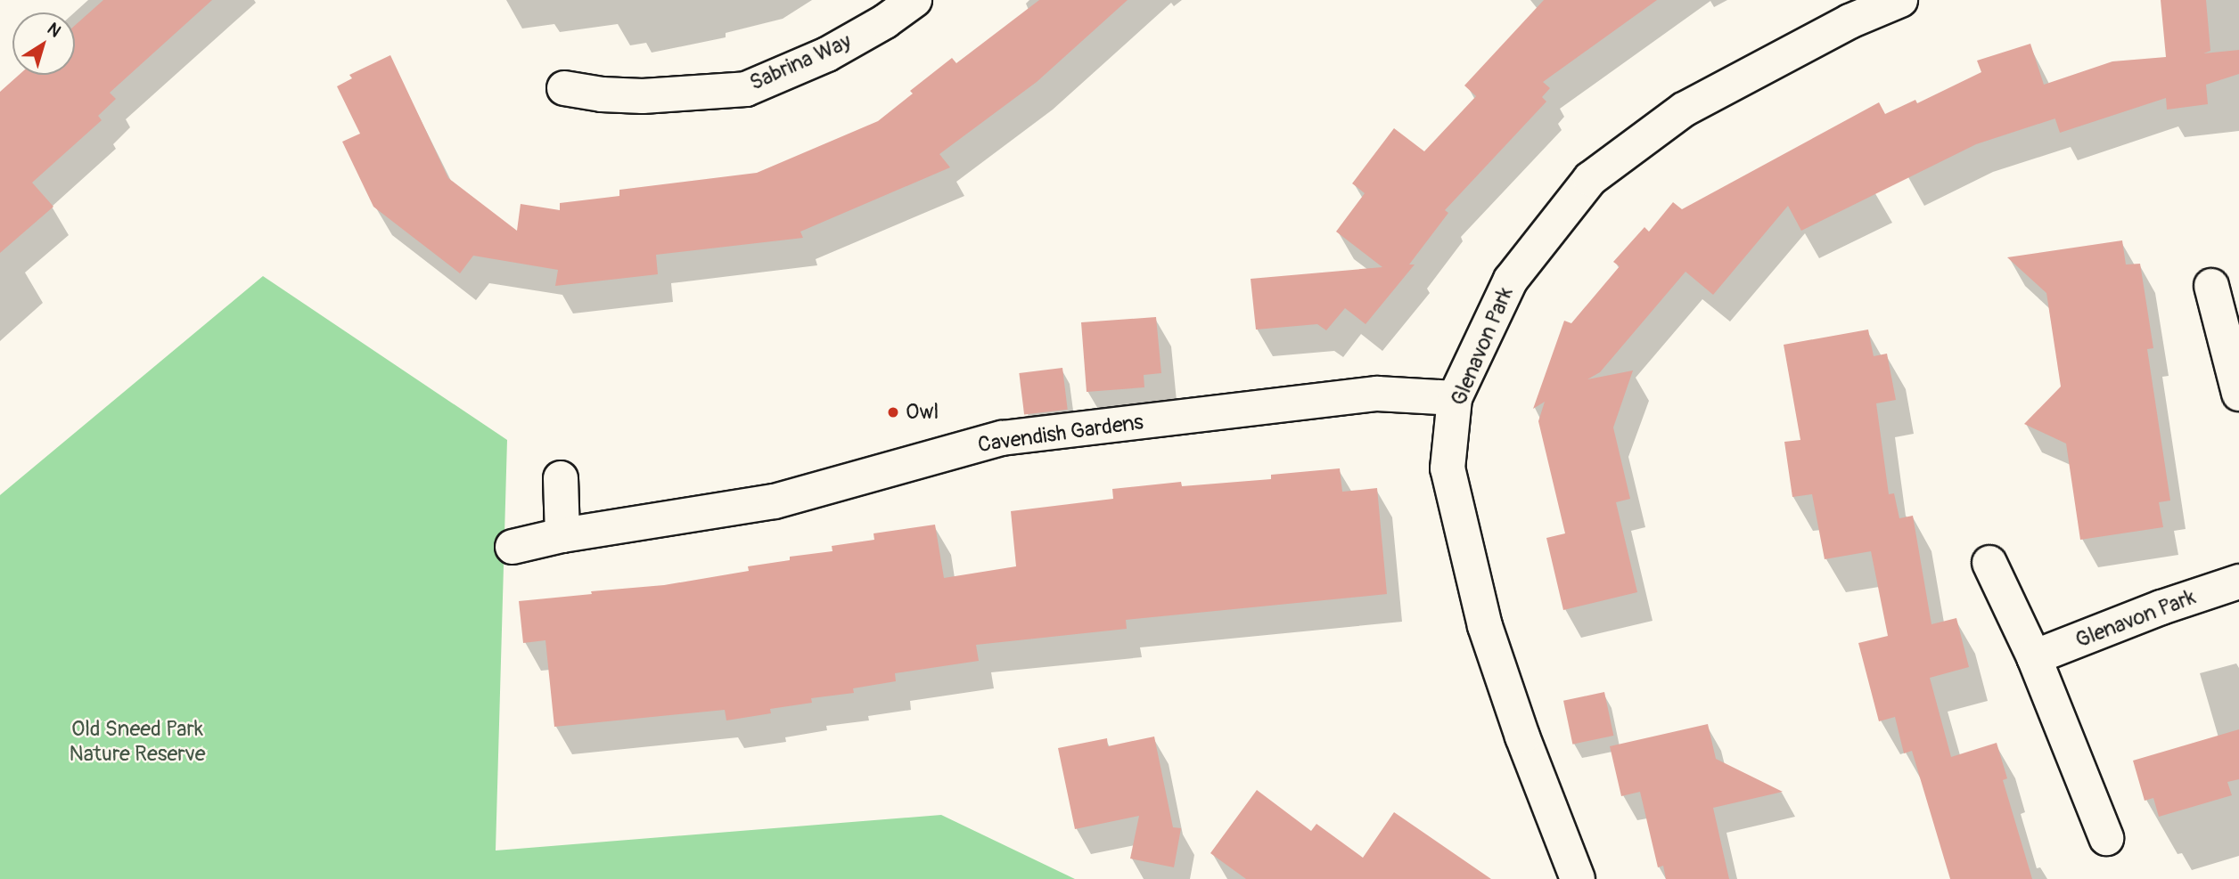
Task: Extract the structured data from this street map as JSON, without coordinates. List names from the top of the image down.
{
  "streets": {
    "street": ["Sabrina Way", "Glenavon Park", "Cavendish Gardens"]
  },
  "crossings": [
    ["Glenavon Park", "Cavendish Gardens"]
  ],
  "parks": ["Old Sneed Park Nature Reserve"],
  "places": ["Owl"],
  "north": "top right"
}
